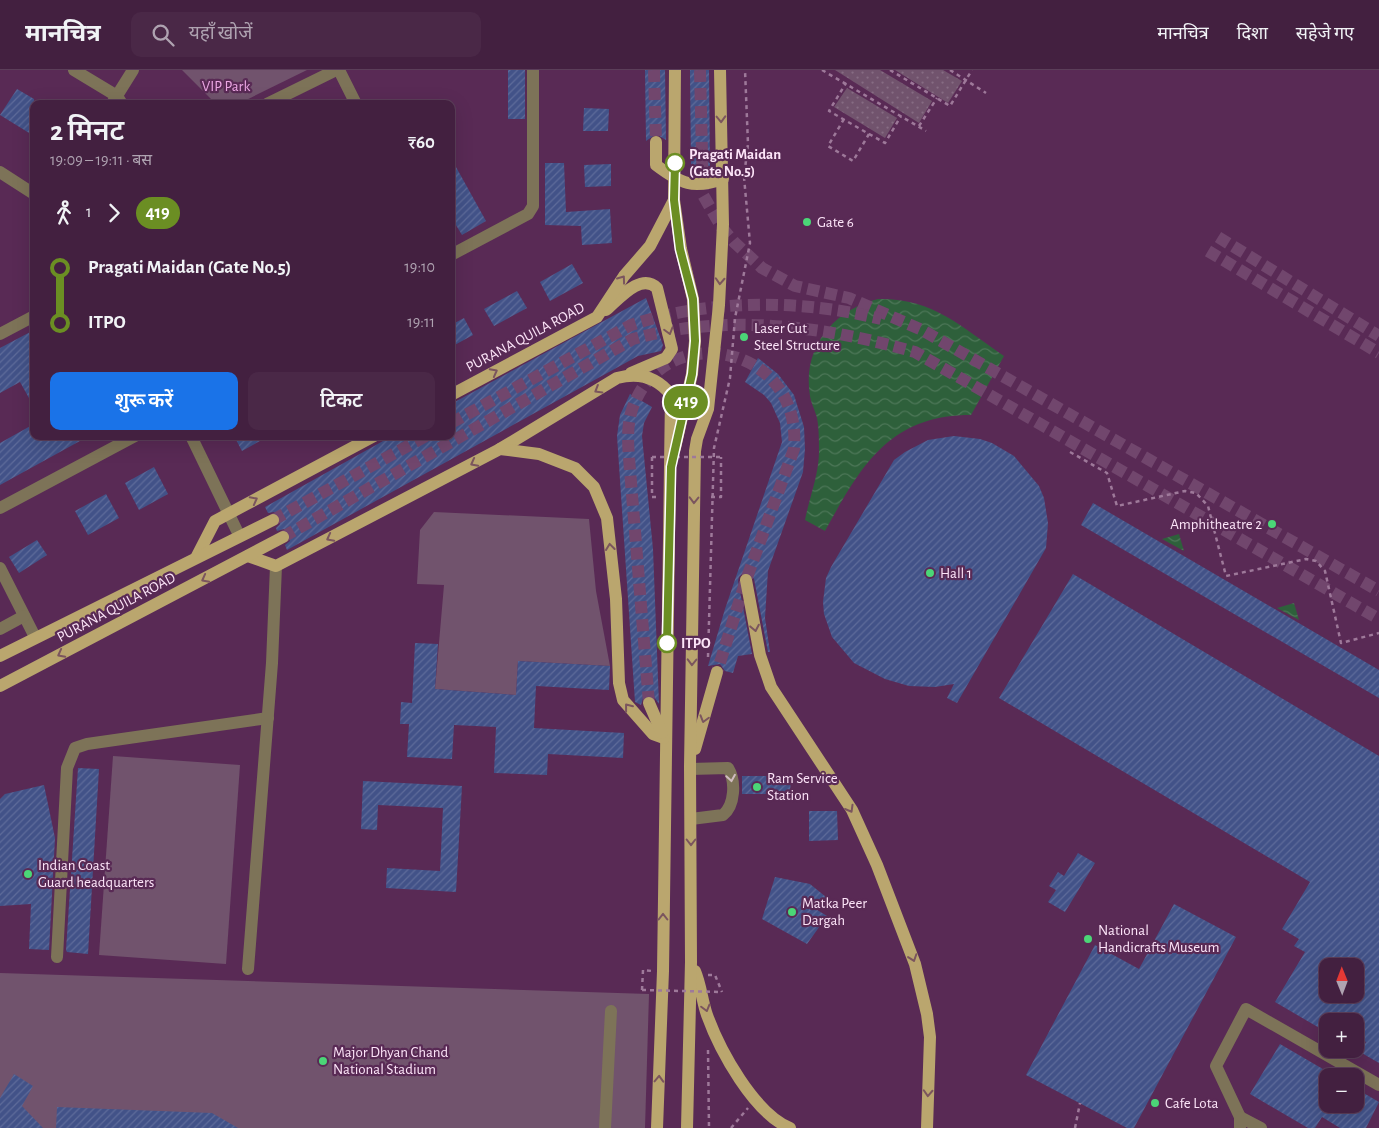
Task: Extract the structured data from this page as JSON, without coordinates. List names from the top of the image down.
{
  "streets": {
    "main road": ["PURANA QUILA ROAD"]
  },
  "parks": ["VIP Park"],
  "places": [
    "Pragati Maidan (Gate No.5)",
    "Gate 6",
    "Laser Cut Steel Structure",
    "Amphitheatre 2",
    "Hall 1",
    "ITPO",
    "Ram Service Station",
    "Indian Coast Guard headquarters",
    "Matka Peer Dargah",
    "National Handicrafts Museum",
    "Major Dhyan Chand National Stadium",
    "Cafe Lota"
  ],
  "lines": ["bus line 419"],
  "north": "top",
  "page": {
    "header": "मानचित्र",
    "search": "यहाँ खोजें",
    "nav": ["मानचित्र", "दिशा", "सहेजे गए"],
    "on_map": "419",
    "heading": ["2 मिनट", "19:09 – 19:11 · बस", "₹60"],
    "legs": ["1", "419"],
    "list": [
      {
        "name": "Pragati Maidan (Gate No.5)",
        "value": "19:10"
      },
      {
        "name": "ITPO",
        "value": "19:11"
      }
    ],
    "buttons": ["शुरू करें", "टिकट"],
    "map_buttons": ["+", "−"]
  }
}
